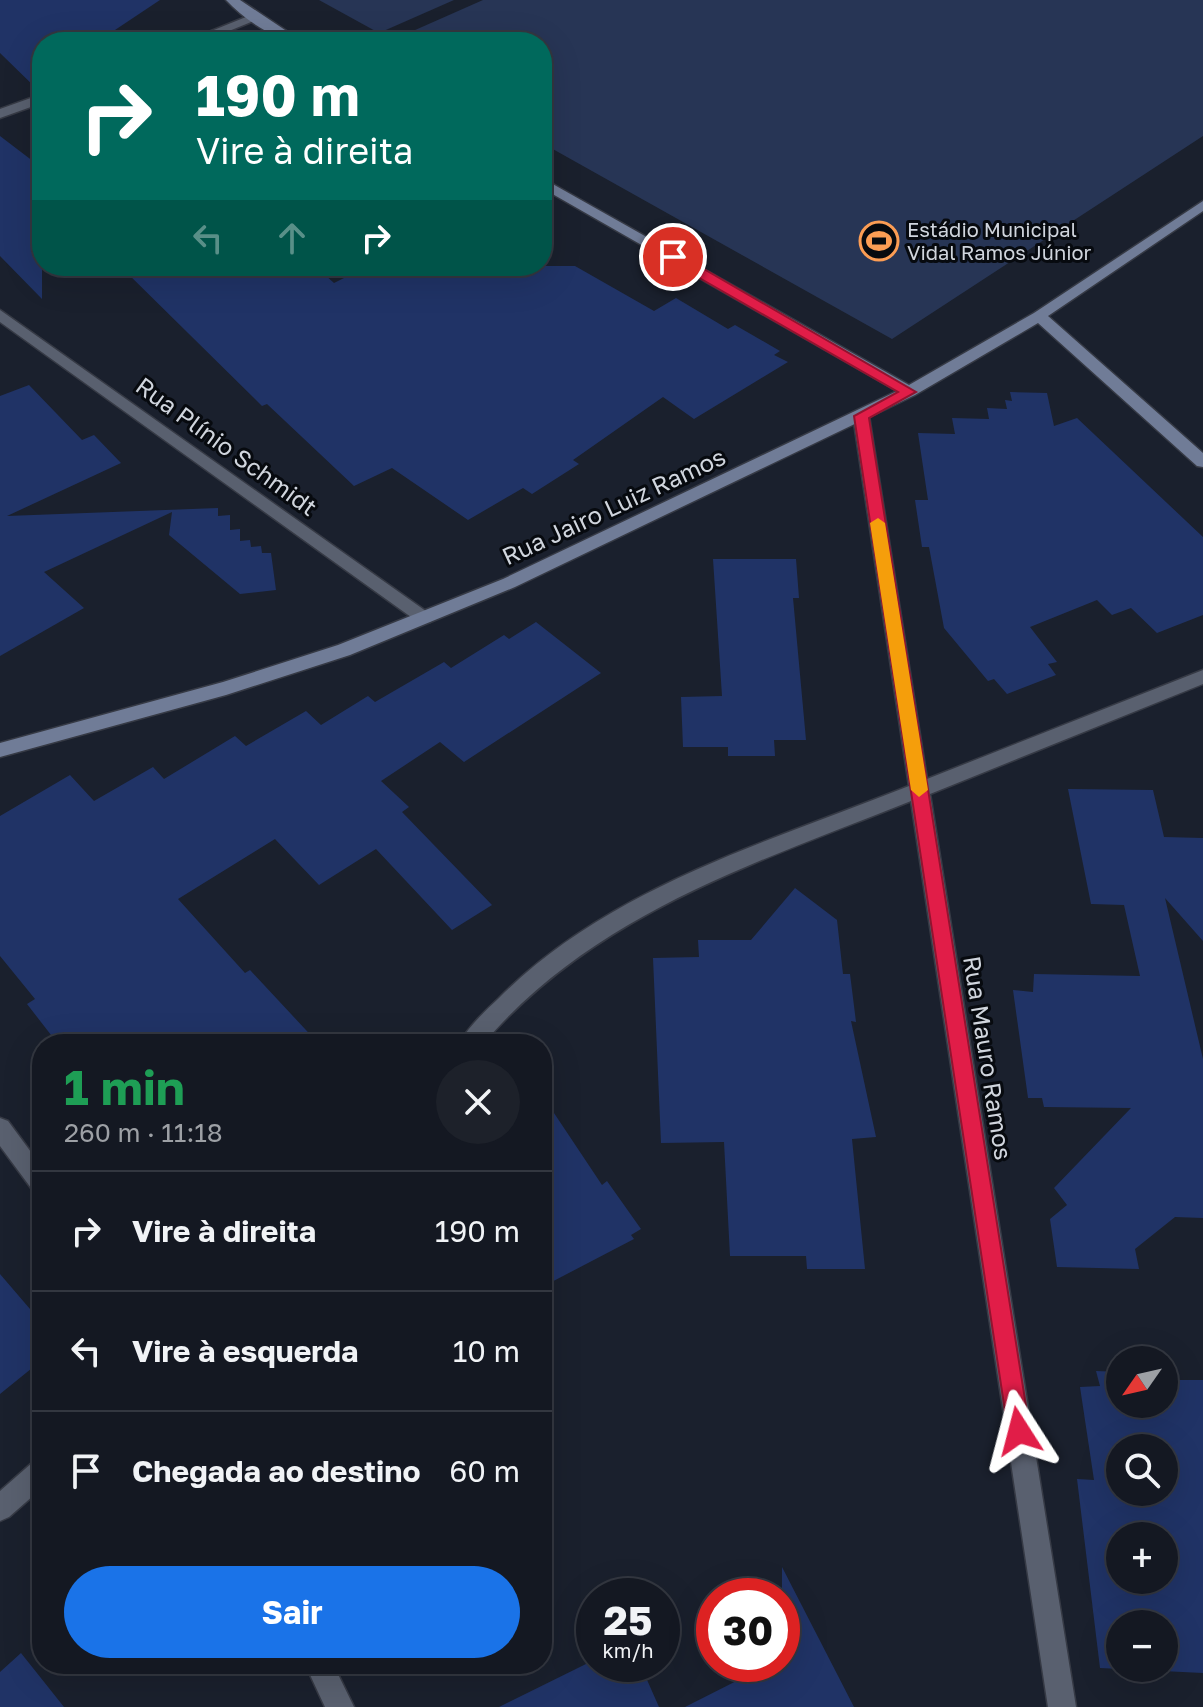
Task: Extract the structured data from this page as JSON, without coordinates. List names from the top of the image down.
{
  "streets": {
    "street": ["Rua Plínio Schmidt", "Rua Jairo Luiz Ramos", "Rua Mauro Ramos"]
  },
  "crossings": [
    ["Rua Plínio Schmidt", "Rua Jairo Luiz Ramos"],
    ["Rua Jairo Luiz Ramos", "Rua Mauro Ramos"]
  ],
  "places": {
    "sports": ["Estádio Municipal Vidal Ramos Júnior"]
  },
  "north": "bottom left",
  "page": {
    "turn": ["190 m", "Vire à direita"],
    "heading": ["1 min", "260 m · 11:18"],
    "list": [
      {
        "name": "Vire à direita",
        "value": "190 m"
      },
      {
        "name": "Vire à esquerda",
        "value": "10 m"
      },
      {
        "name": "Chegada ao destino",
        "value": "60 m"
      }
    ],
    "map_buttons": ["+", "−"],
    "buttons": "Sair",
    "speed": "25 km/h",
    "limit": "30"
  }
}
